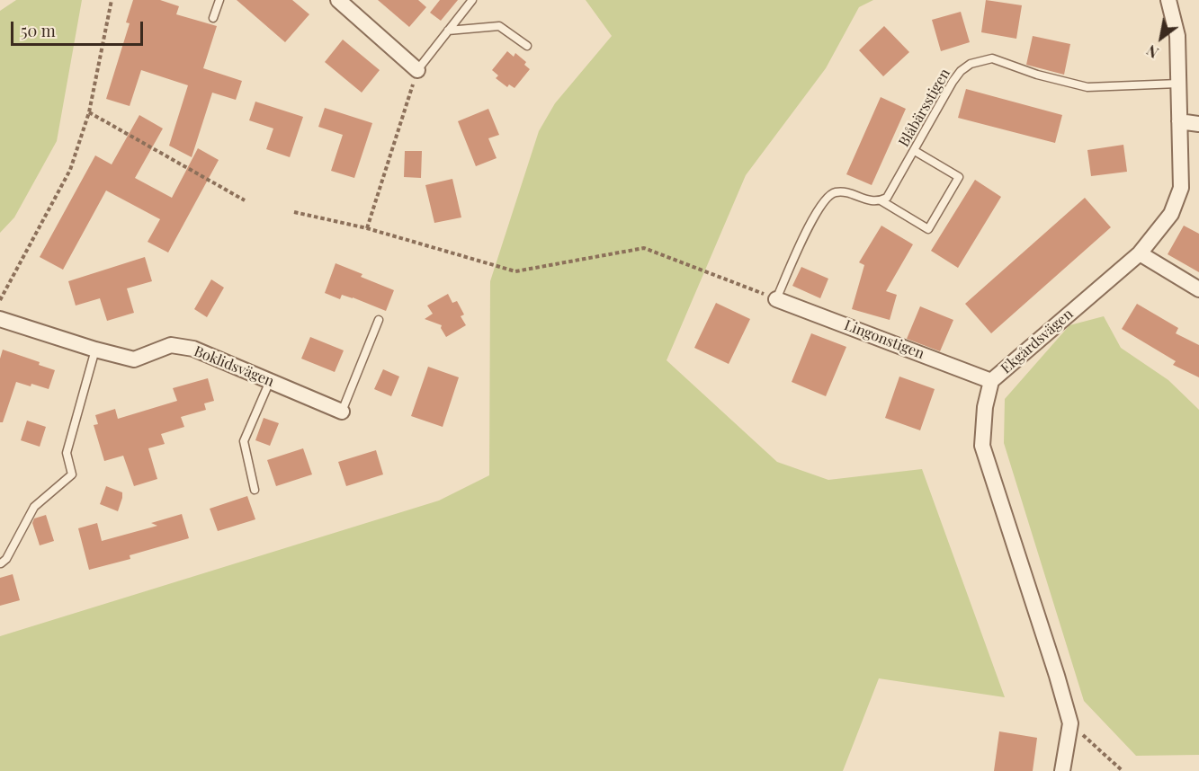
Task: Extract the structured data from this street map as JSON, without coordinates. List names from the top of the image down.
{
  "streets": {
    "street": ["Lingonstigen", "Ekgårdsvägen", "Boklidsvägen"],
    "lane": ["Blåbärsstigen"]
  },
  "crossings": [
    ["Blåbärsstigen", "Ekgårdsvägen"],
    ["Lingonstigen", "Ekgårdsvägen"]
  ],
  "scale_bar": "50 m",
  "north": "bottom left"
}
